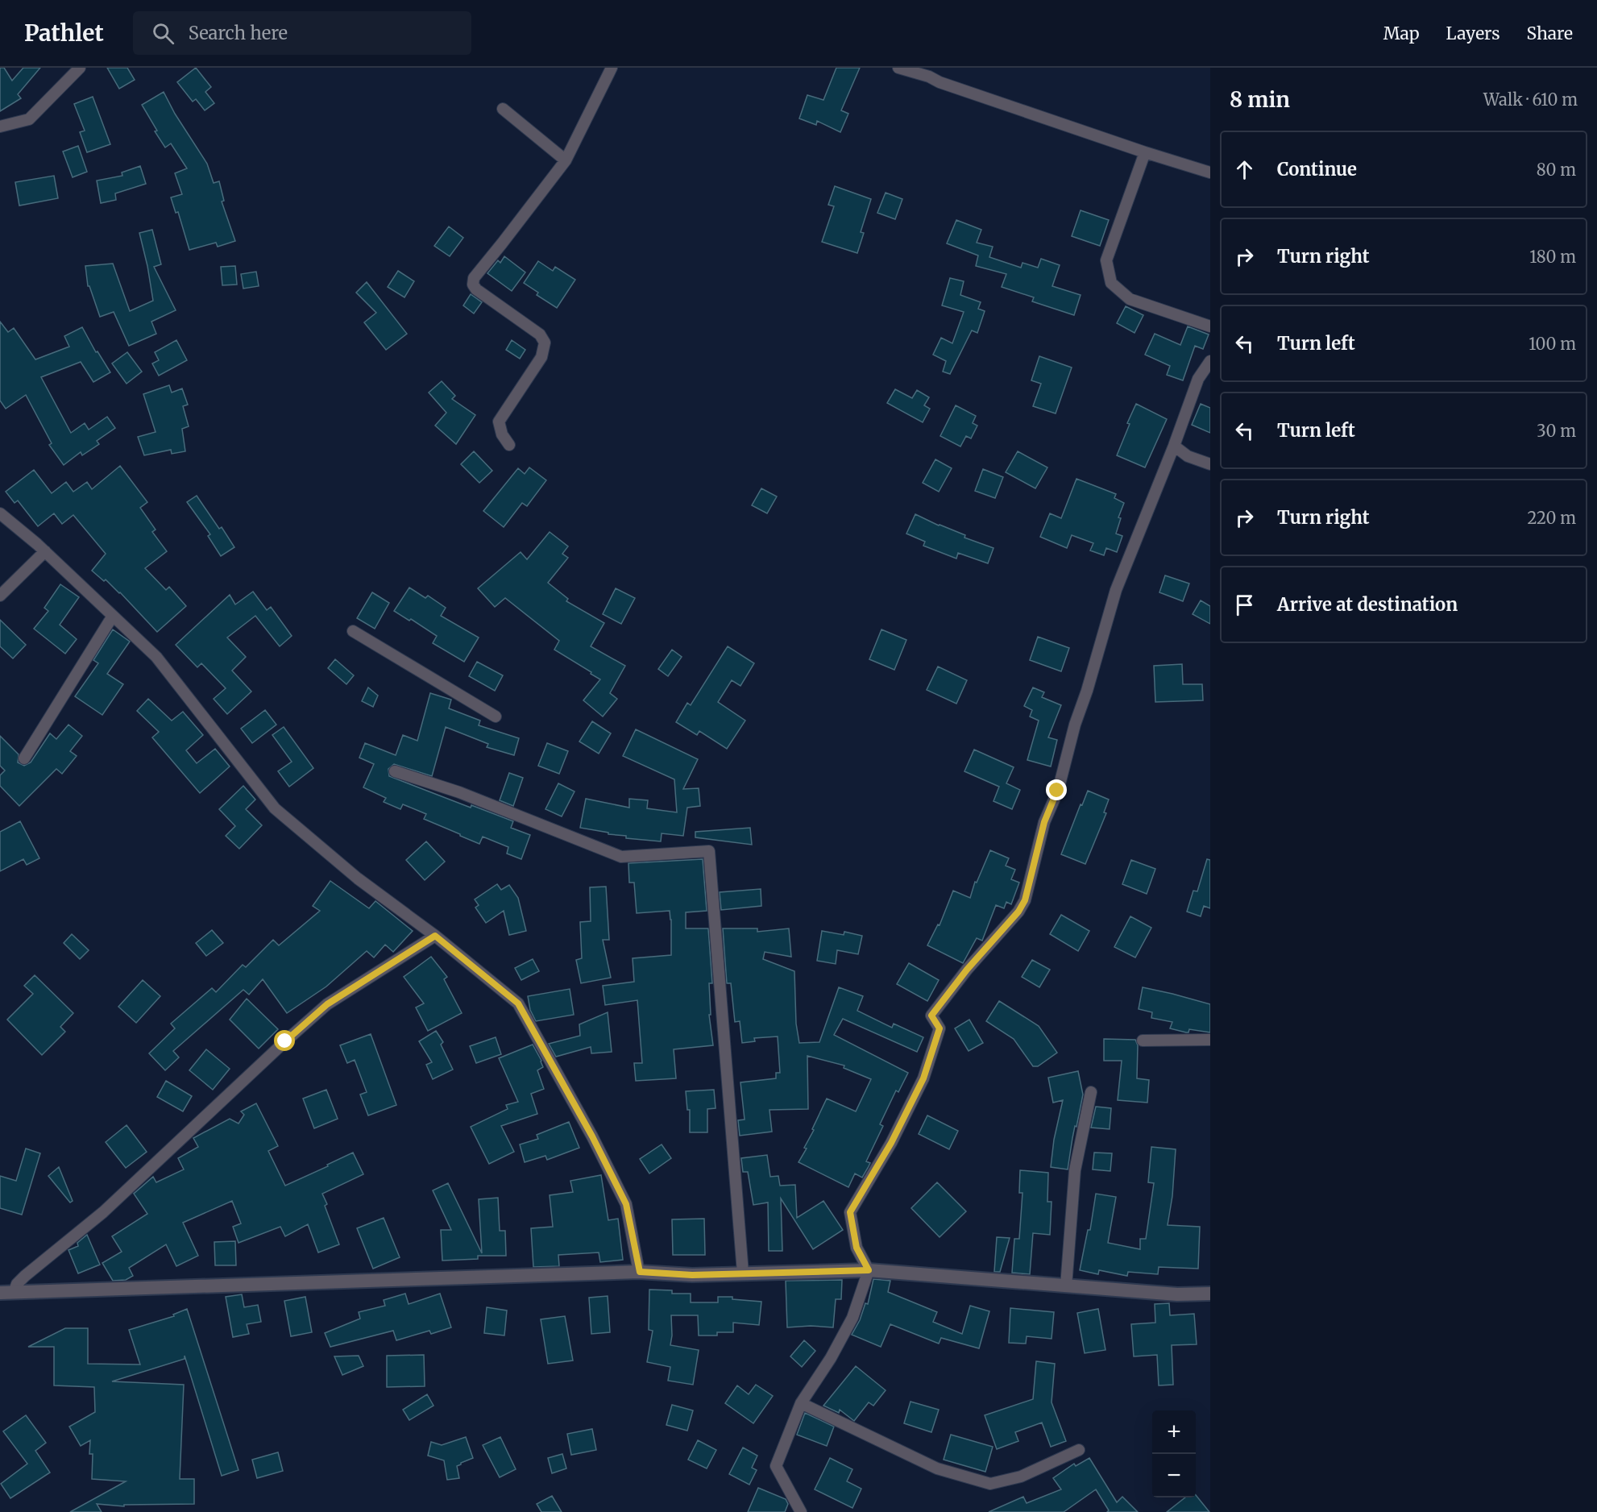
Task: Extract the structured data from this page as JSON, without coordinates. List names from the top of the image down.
{
  "page": {
    "header": "Pathlet",
    "search": "Search here",
    "nav": ["Map", "Layers", "Share"],
    "heading": ["8 min", "Walk · 610 m"],
    "list": [
      ["Continue", "80 m"],
      ["Turn right", "180 m"],
      ["Turn left", "100 m"],
      ["Turn left", "30 m"],
      ["Turn right", "220 m"],
      "Arrive at destination"
    ],
    "map_buttons": ["+", "−"]
  }
}
